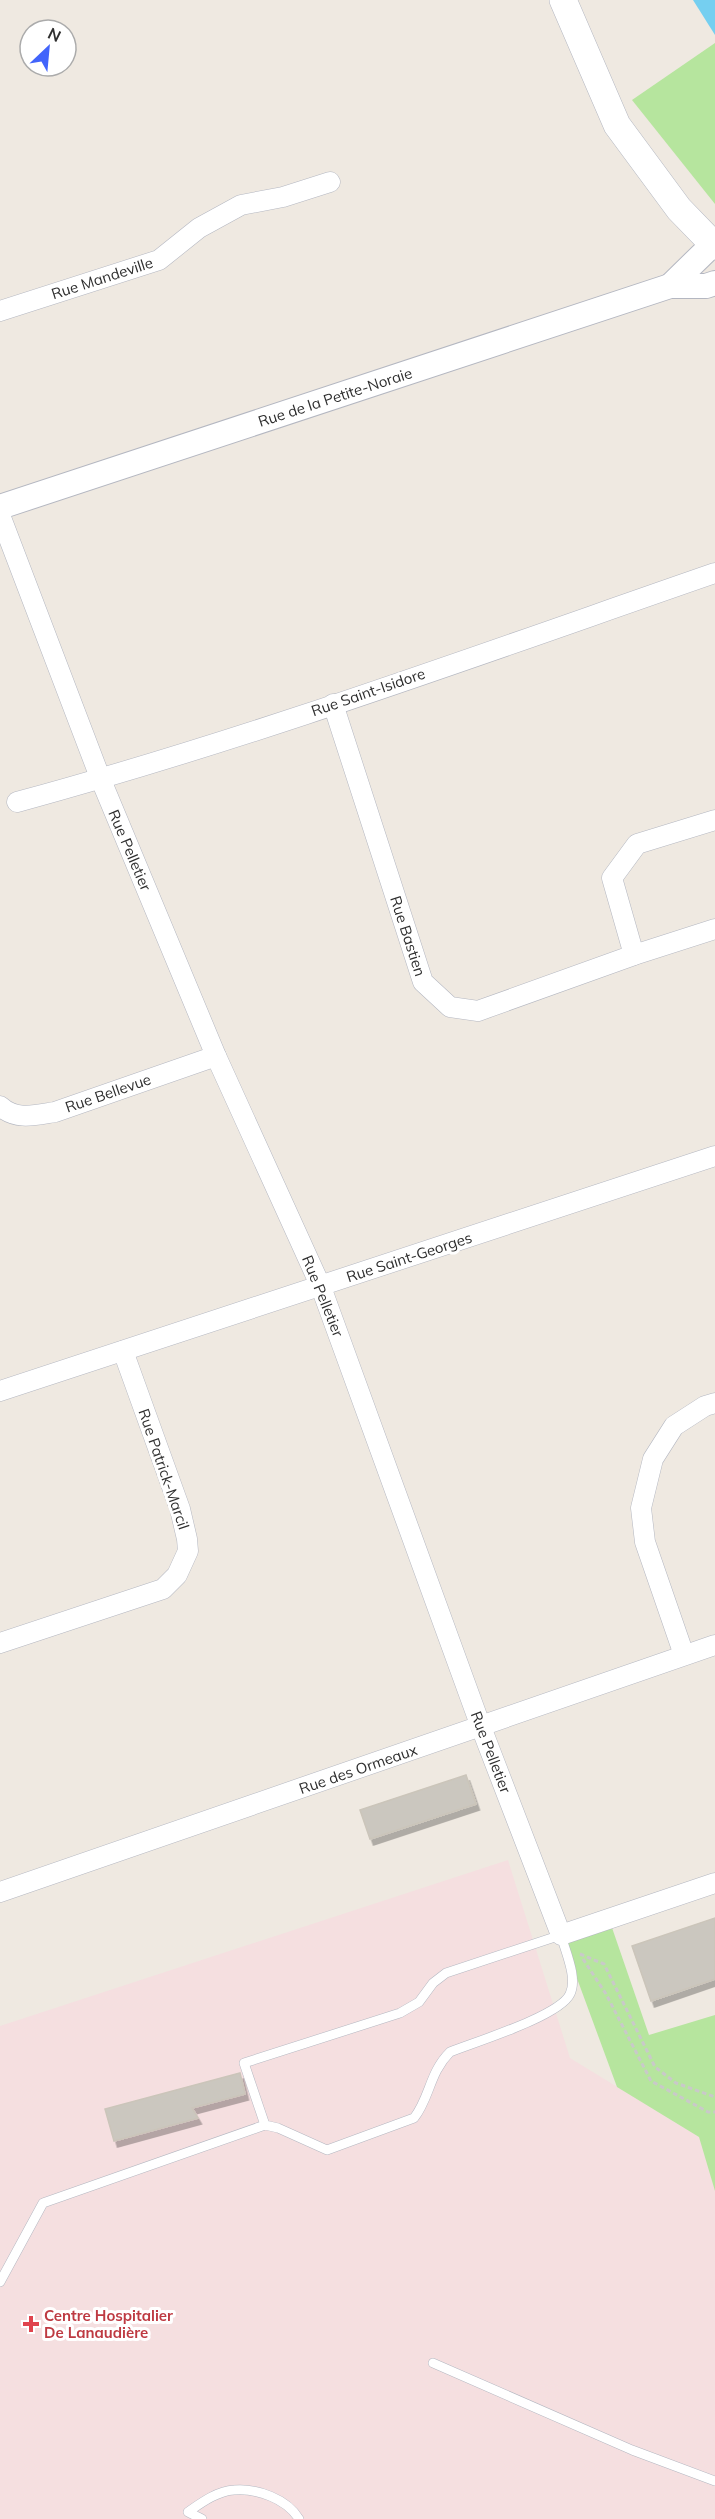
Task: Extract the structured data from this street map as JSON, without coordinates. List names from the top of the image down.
{
  "streets": {
    "street": [
      "Rue Mandeville",
      "Rue de la Petite-Noraie",
      "Rue Saint-Isidore",
      "Rue Pelletier",
      "Rue Bastien",
      "Rue Bellevue",
      "Rue Saint-Georges",
      "Rue Patrick-Marcil",
      "Rue des Ormeaux"
    ]
  },
  "crossings": [
    ["Rue Saint-Isidore", "Rue Pelletier"],
    ["Rue Saint-Isidore", "Rue Bastien"],
    ["Rue Pelletier", "Rue Bellevue"],
    ["Rue Pelletier", "Rue Saint-Georges"],
    ["Rue Pelletier", "Rue des Ormeaux"],
    ["Rue Saint-Georges", "Rue Patrick-Marcil"]
  ],
  "places": {
    "health": ["Centre Hospitalier De Lanaudière"]
  },
  "north": "top right"
}
